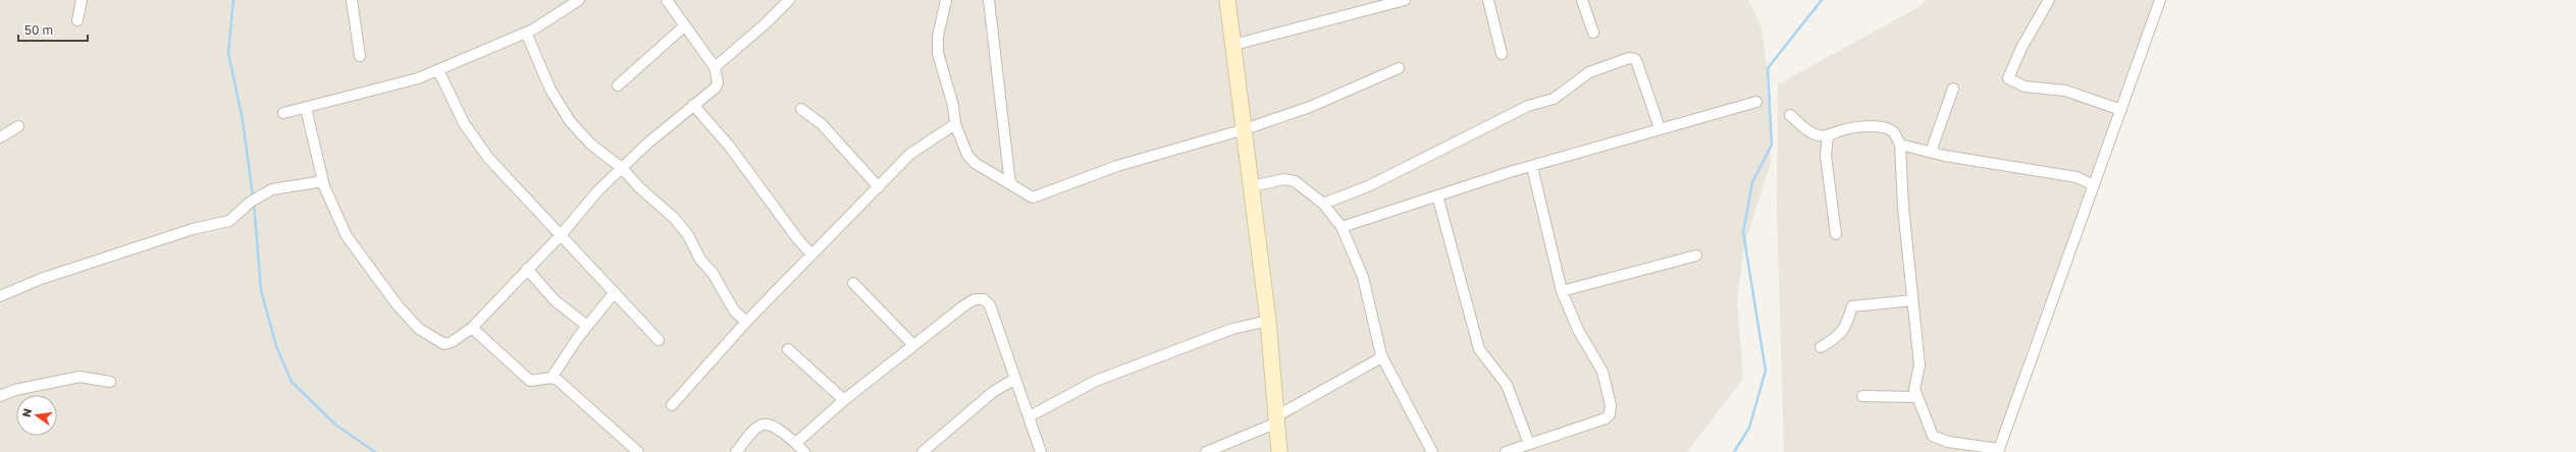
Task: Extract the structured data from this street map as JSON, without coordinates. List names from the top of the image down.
{
  "scale_bar": "50 m",
  "north": "left"
}
